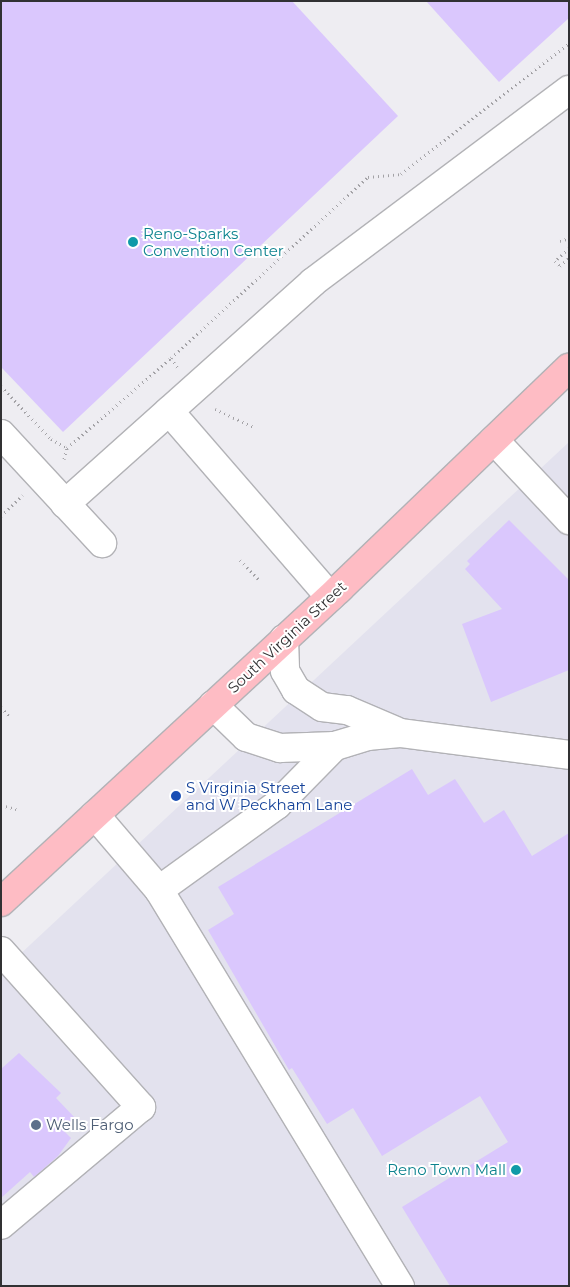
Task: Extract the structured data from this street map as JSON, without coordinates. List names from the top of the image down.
{
  "streets": {
    "main road": ["South Virginia Street"]
  },
  "places": [
    "Reno-Sparks Convention Center",
    "S Virginia Street and W Peckham Lane",
    "Wells Fargo",
    "Reno Town Mall"
  ]
}
